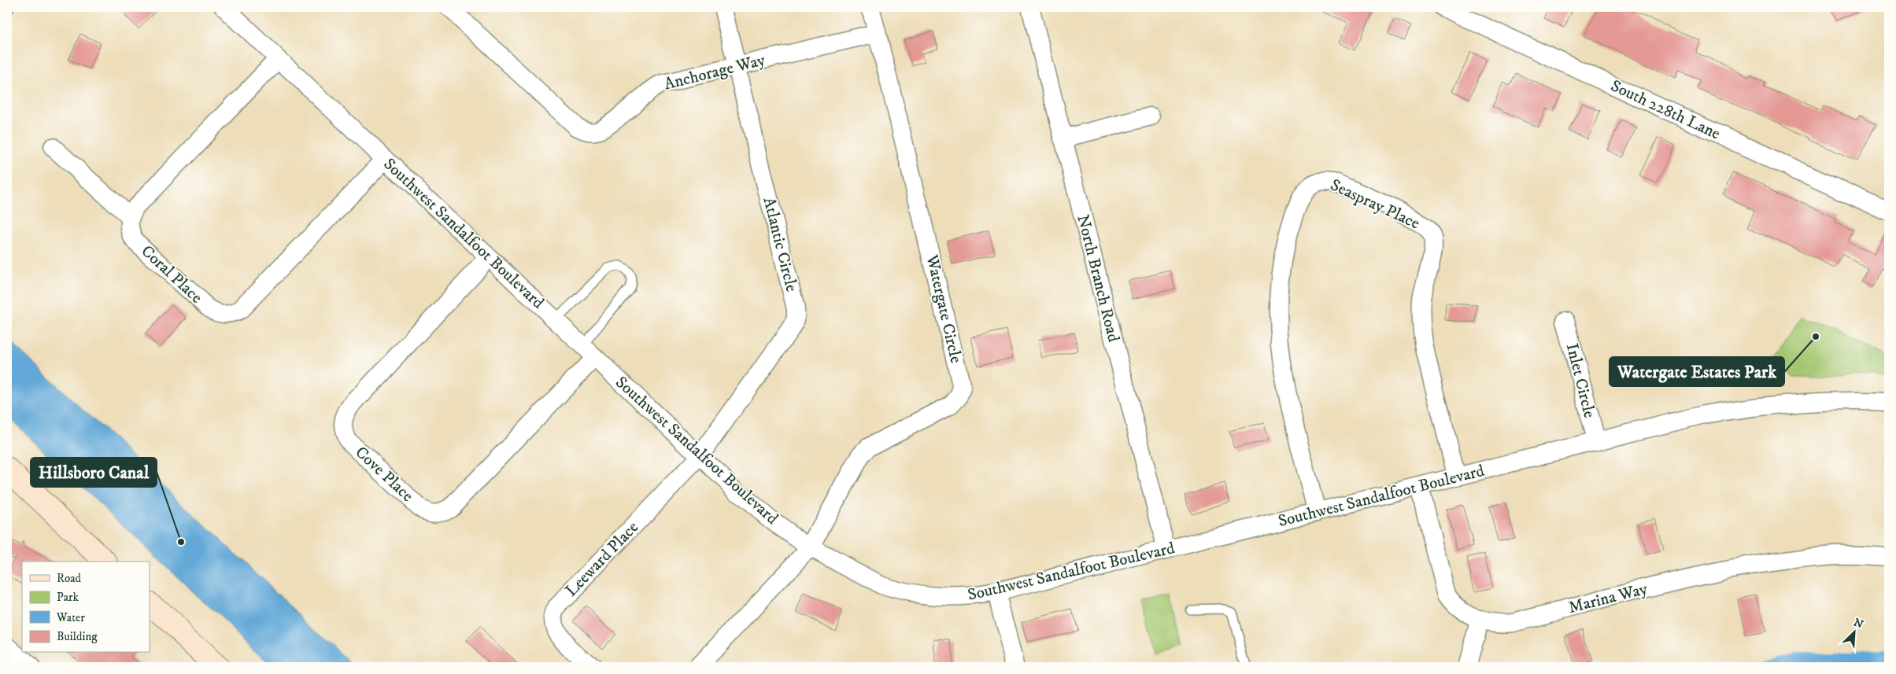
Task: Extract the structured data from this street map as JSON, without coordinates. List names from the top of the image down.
{
  "streets": {
    "street": [
      "Anchorage Way",
      "South 228th Lane",
      "Seaspray Place",
      "Southwest Sandalfoot Boulevard",
      "Atlantic Circle",
      "Coral Place",
      "North Branch Road",
      "Watergate Circle",
      "Inlet Circle",
      "Cove Place",
      "Leeward Place",
      "Marina Way"
    ]
  },
  "crossings": [
    ["Anchorage Way", "Atlantic Circle"],
    ["Anchorage Way", "Watergate Circle"],
    ["Seaspray Place", "Southwest Sandalfoot Boulevard"],
    ["Southwest Sandalfoot Boulevard", "Atlantic Circle"],
    ["Southwest Sandalfoot Boulevard", "Coral Place"],
    ["Southwest Sandalfoot Boulevard", "North Branch Road"],
    ["Southwest Sandalfoot Boulevard", "Watergate Circle"],
    ["Southwest Sandalfoot Boulevard", "Inlet Circle"],
    ["Southwest Sandalfoot Boulevard", "Cove Place"],
    ["Southwest Sandalfoot Boulevard", "Leeward Place"],
    ["Southwest Sandalfoot Boulevard", "Marina Way"],
    ["Atlantic Circle", "Leeward Place"]
  ],
  "places": ["Watergate Estates Park", "Hillsboro Canal"],
  "legend": [
    "Road",
    "Park",
    "Water",
    "Building"
  ],
  "north": "top right"
}
